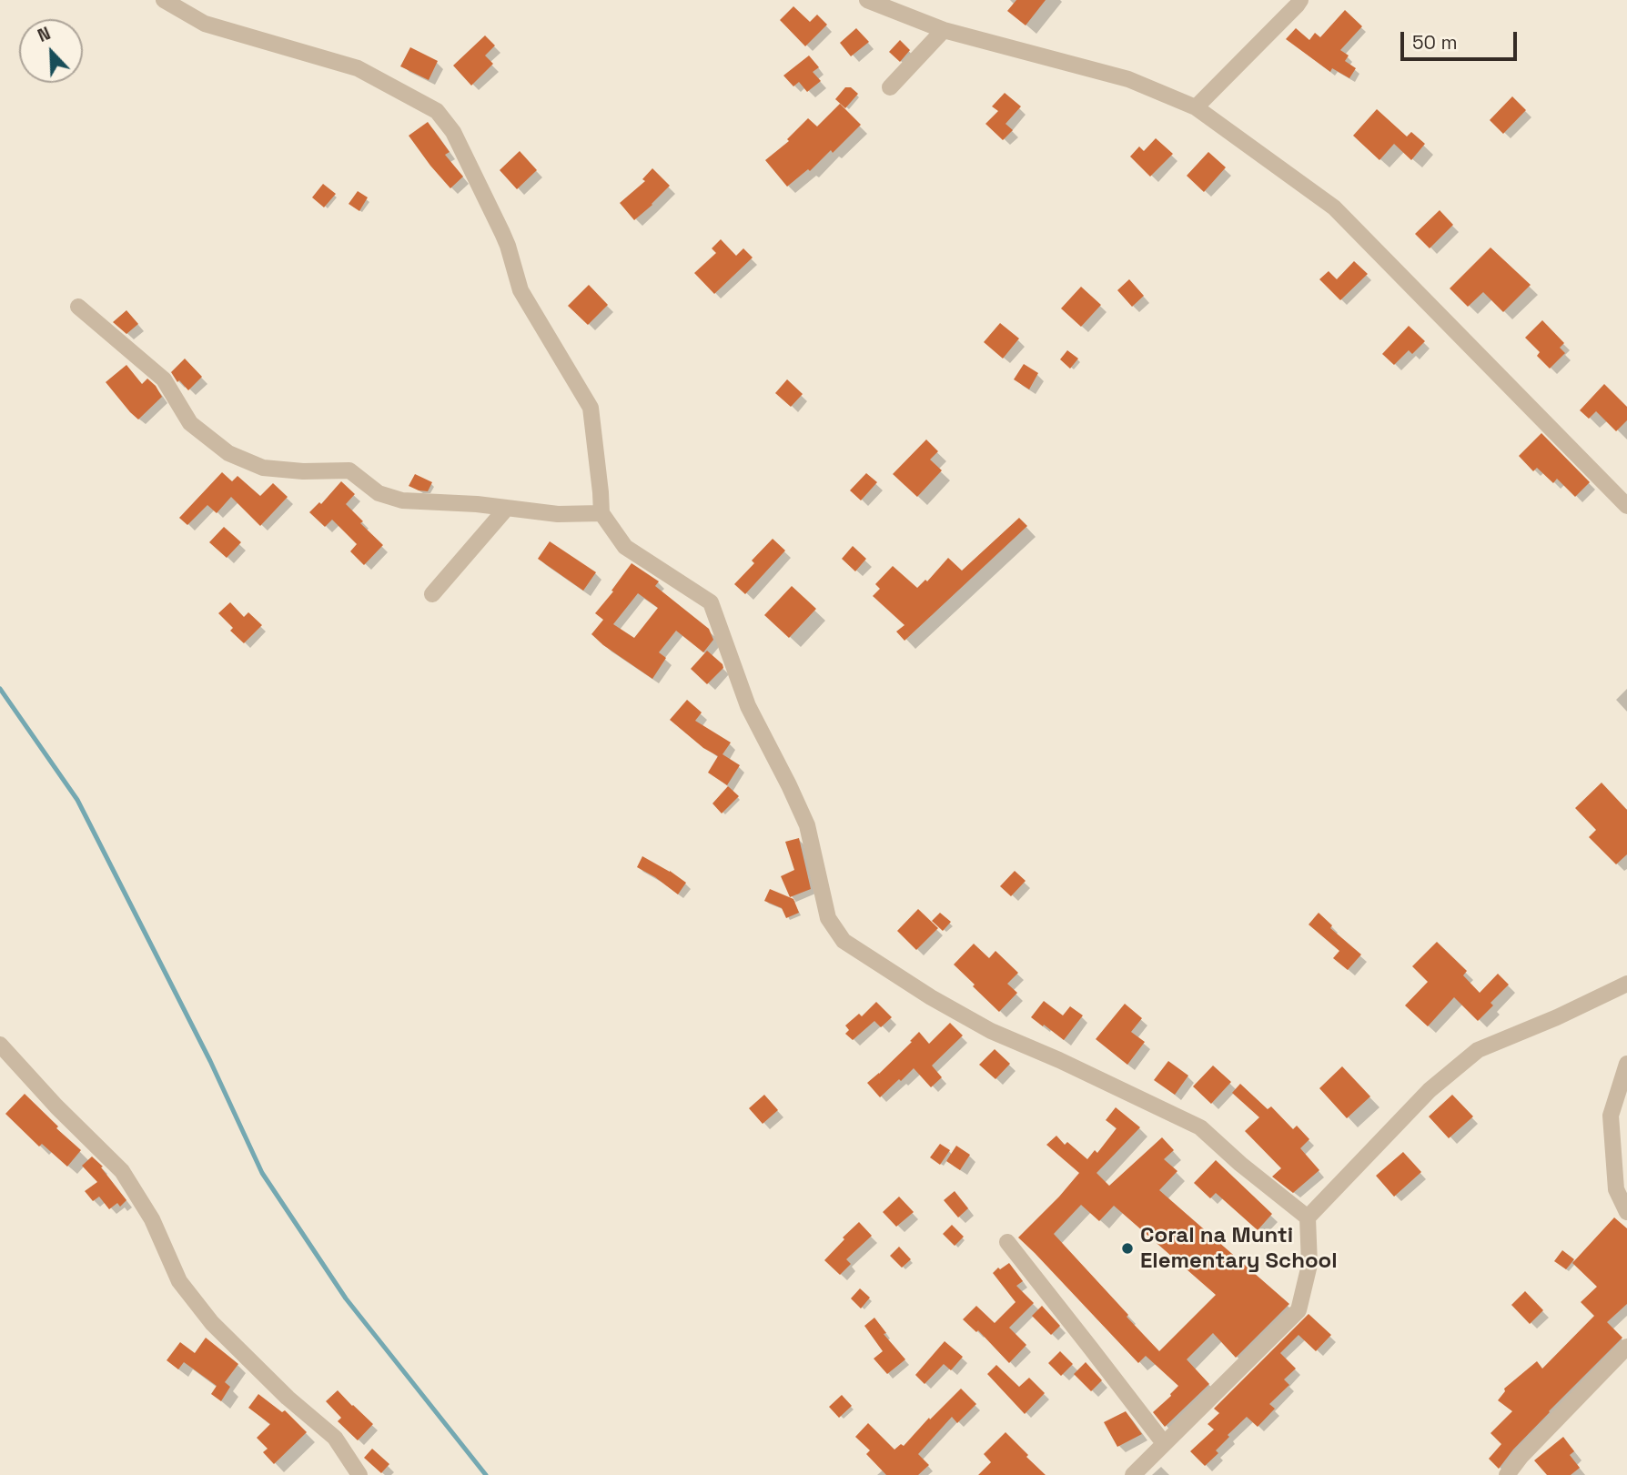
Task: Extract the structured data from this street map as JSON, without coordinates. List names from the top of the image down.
{
  "places": ["Coral na Munti Elementary School"],
  "scale_bar": "50 m",
  "north": "top left"
}
